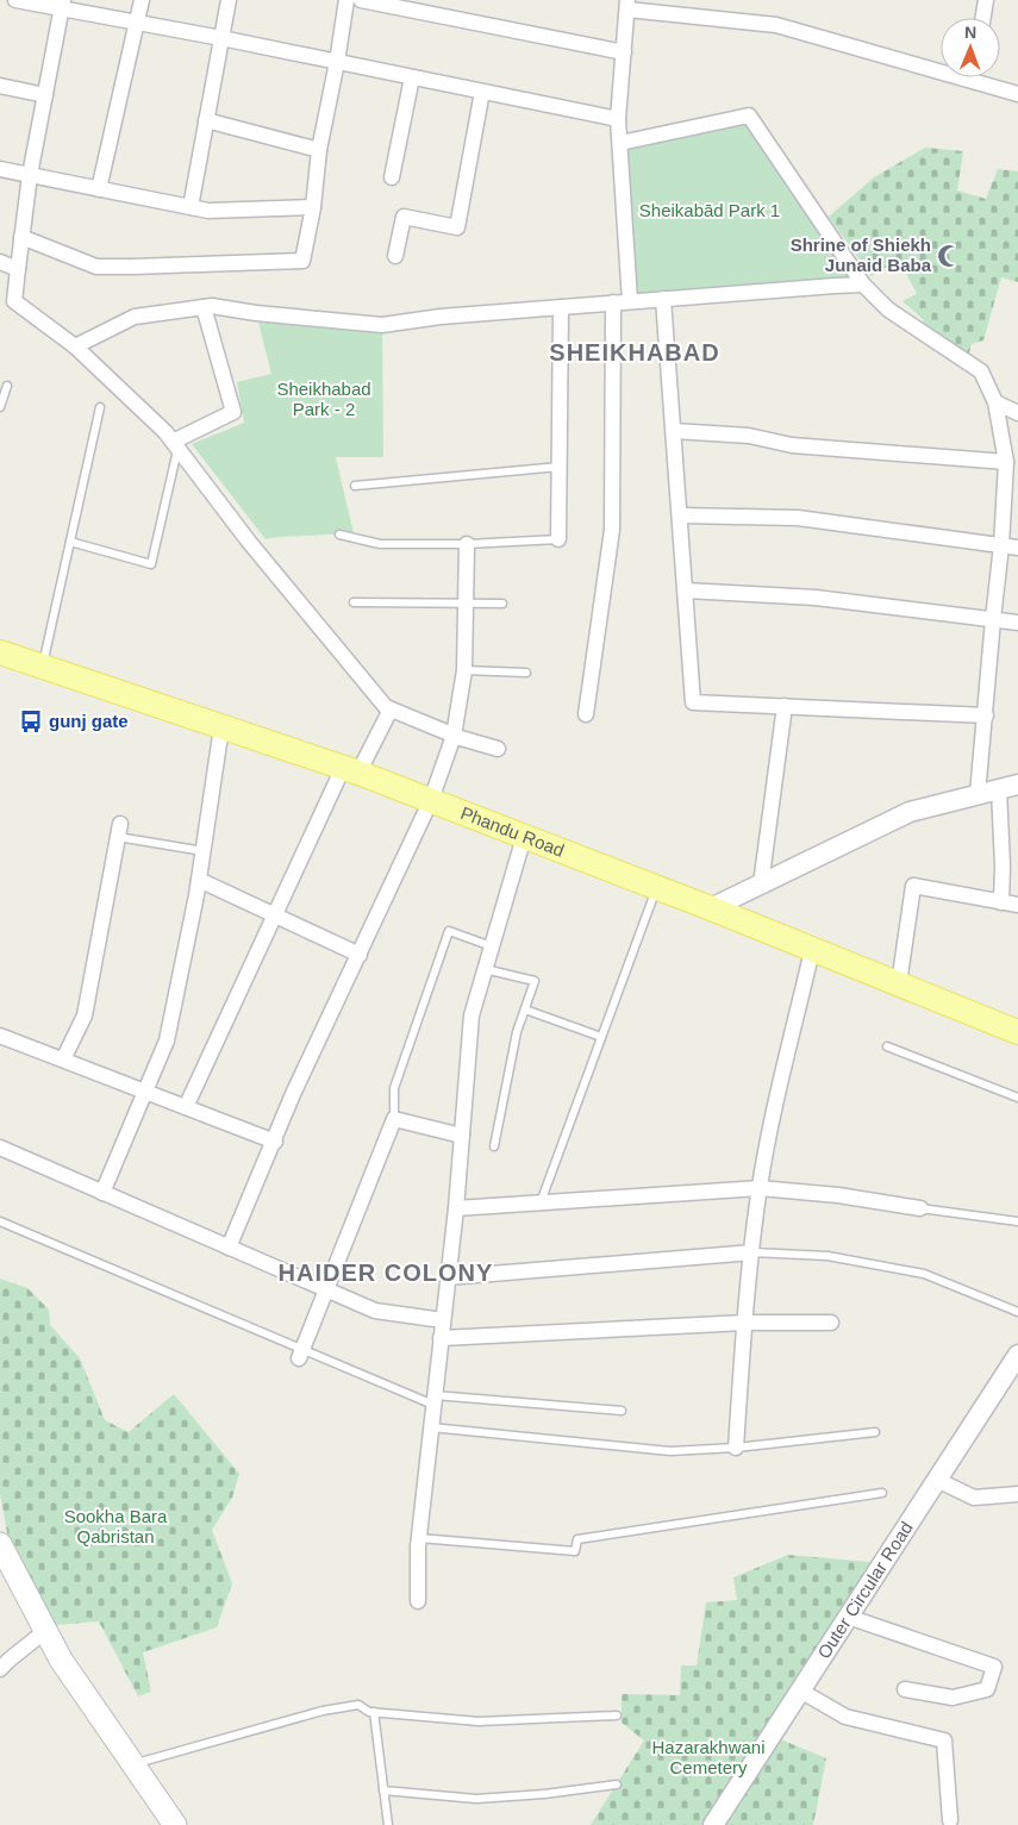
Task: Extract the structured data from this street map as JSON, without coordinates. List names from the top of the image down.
{
  "streets": {
    "main road": ["Phandu Road"],
    "street": ["Outer Circular Road"]
  },
  "districts": ["SHEIKHABAD", "HAIDER COLONY"],
  "parks": [
    "Sheikabād Park 1",
    "Sheikhabad Park - 2",
    "Sookha Bara Qabristan",
    "Hazarakhwani Cemetery"
  ],
  "places": {
    "mosque": ["Shrine of Shiekh Junaid Baba"],
    "bus stop": ["gunj gate"]
  },
  "north": "top"
}
